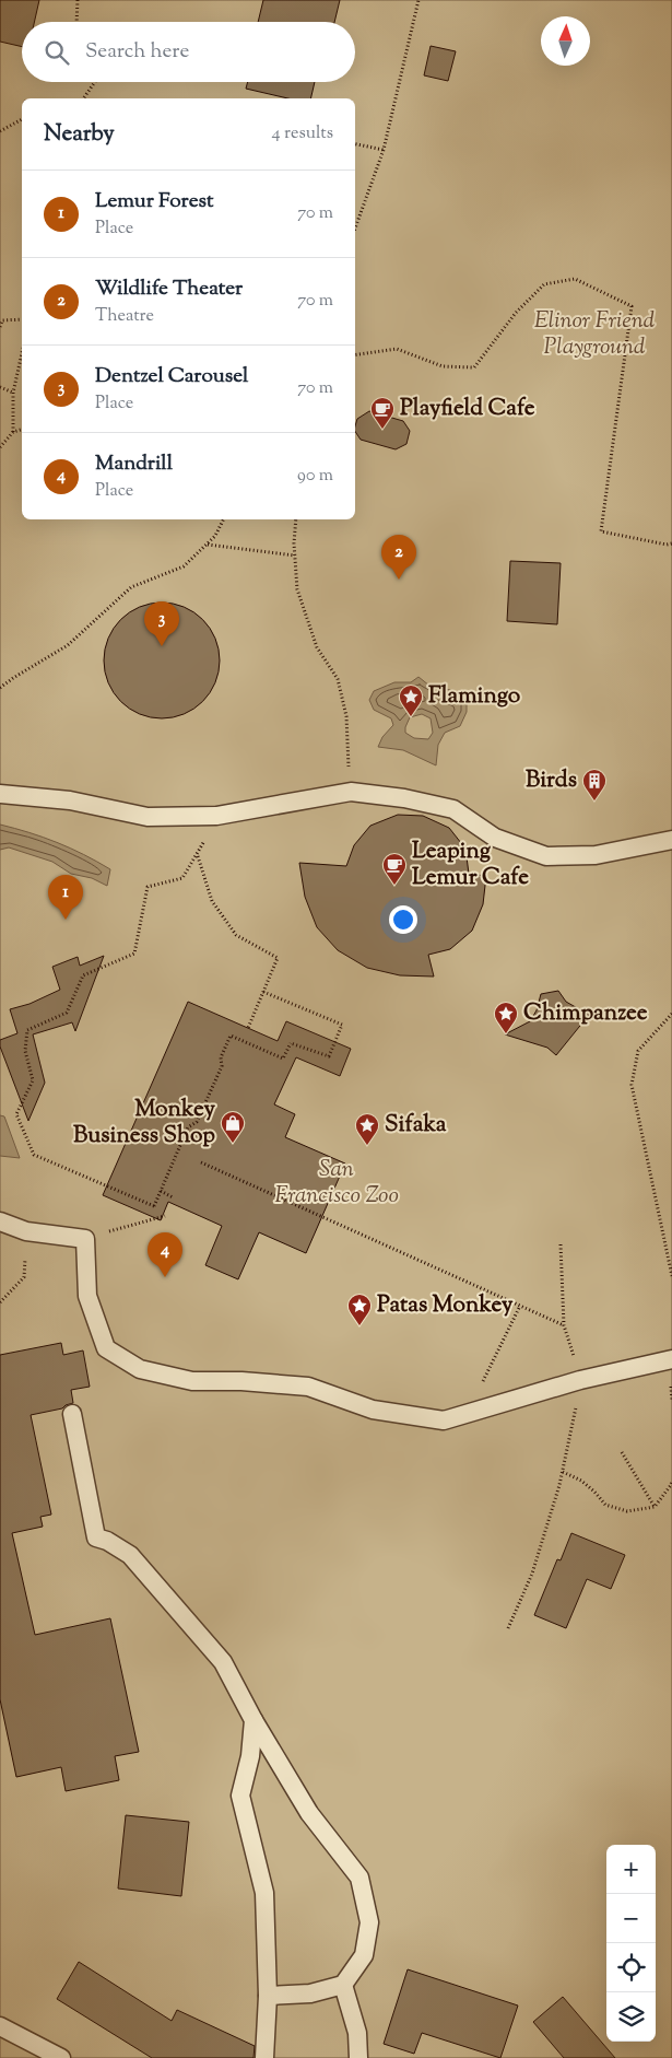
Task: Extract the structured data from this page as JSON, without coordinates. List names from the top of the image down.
{
  "parks": ["Elinor Friend Playground", "San Francisco Zoo"],
  "places": {
    "cafe": ["Playfield Cafe", "Leaping Lemur Cafe"],
    "place": [
      "Flamingo",
      "Chimpanzee",
      "Sifaka",
      "Patas Monkey"
    ],
    "building": ["Birds"],
    "shop": ["Monkey Business Shop"]
  },
  "north": "top",
  "page": {
    "search": "Search here",
    "heading": ["Nearby", "4 results"],
    "list": [
      {
        "mark": "1",
        "name": "Lemur Forest",
        "note": "Place",
        "value": "70 m"
      },
      {
        "mark": "2",
        "name": "Wildlife Theater",
        "note": "Theatre",
        "value": "70 m"
      },
      {
        "mark": "3",
        "name": "Dentzel Carousel",
        "note": "Place",
        "value": "70 m"
      },
      {
        "mark": "4",
        "name": "Mandrill",
        "note": "Place",
        "value": "90 m"
      }
    ],
    "pins": [
      "2",
      "3",
      "1",
      "4"
    ],
    "map_buttons": ["+", "−"]
  }
}
